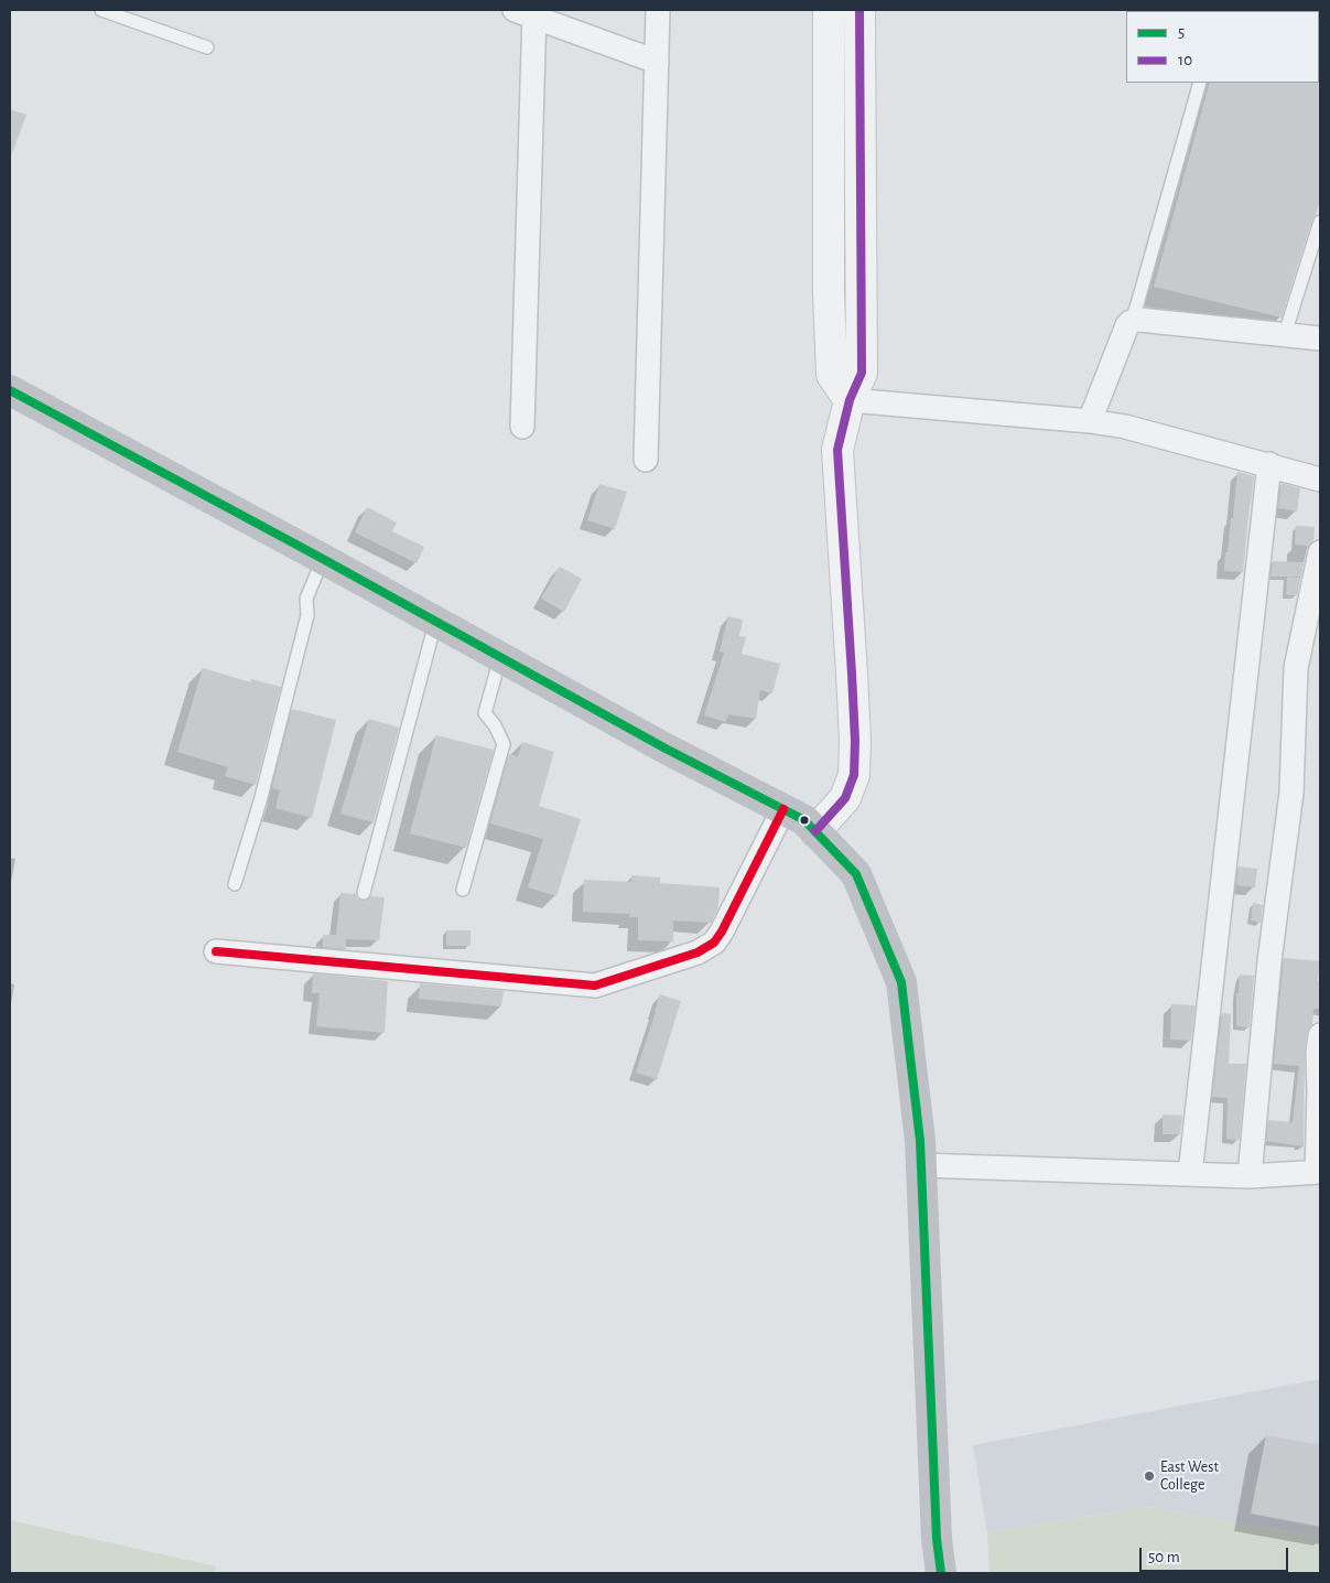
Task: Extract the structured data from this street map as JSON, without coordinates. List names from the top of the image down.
{
  "places": ["East West College"],
  "lines": ["transit line 10", "transit line 5"],
  "legend": ["5", "10"],
  "scale_bar": "50 m"
}
